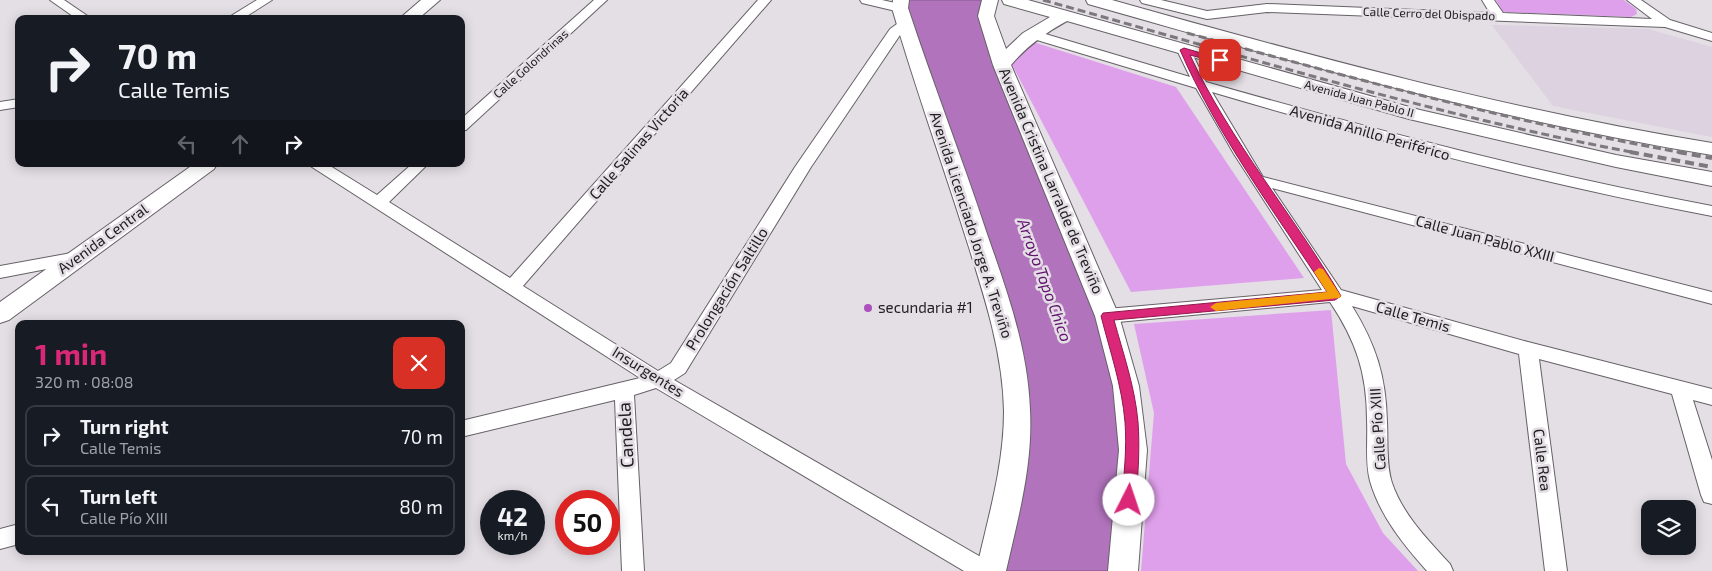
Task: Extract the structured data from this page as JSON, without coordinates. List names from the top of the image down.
{
  "streets": {
    "main road": [
      "Avenida Juan Pablo II",
      "Avenida Cristina Larralde de Treviño",
      "Avenida Licenciado Jorge A. Treviño",
      "Avenida Central"
    ],
    "street": [
      "Calle Cerro del Obispado",
      "Calle Golondrinas",
      "Avenida Anillo Periférico",
      "Calle Salinas Victoria",
      "Calle Juan Pablo XXIII",
      "Prolongación Saltillo",
      "Calle Temis",
      "Insurgentes",
      "Calle Pío XIII",
      "Candela",
      "Calle Rea"
    ]
  },
  "crossings": [
    ["Avenida Juan Pablo II", "Calle Pío XIII"],
    ["Avenida Anillo Periférico", "Calle Pío XIII"],
    ["Calle Salinas Victoria", "Insurgentes"],
    ["Avenida Cristina Larralde de Treviño", "Calle Temis"],
    ["Avenida Licenciado Jorge A. Treviño", "Prolongación Saltillo"],
    ["Calle Juan Pablo XXIII", "Calle Pío XIII"],
    ["Prolongación Saltillo", "Insurgentes"],
    ["Prolongación Saltillo", "Candela"],
    ["Calle Temis", "Calle Pío XIII"],
    ["Calle Temis", "Calle Rea"]
  ],
  "water": ["Arroyo Topo Chico"],
  "places": ["secundaria #1"],
  "page": {
    "turn": ["70 m", "Calle Temis"],
    "heading": ["1 min", "320 m · 08:08"],
    "list": [
      {
        "name": "Turn right",
        "note": "Calle Temis",
        "value": "70 m"
      },
      {
        "name": "Turn left",
        "note": "Calle Pío XIII",
        "value": "80 m"
      }
    ],
    "speed": "42 km/h",
    "limit": "50"
  }
}
